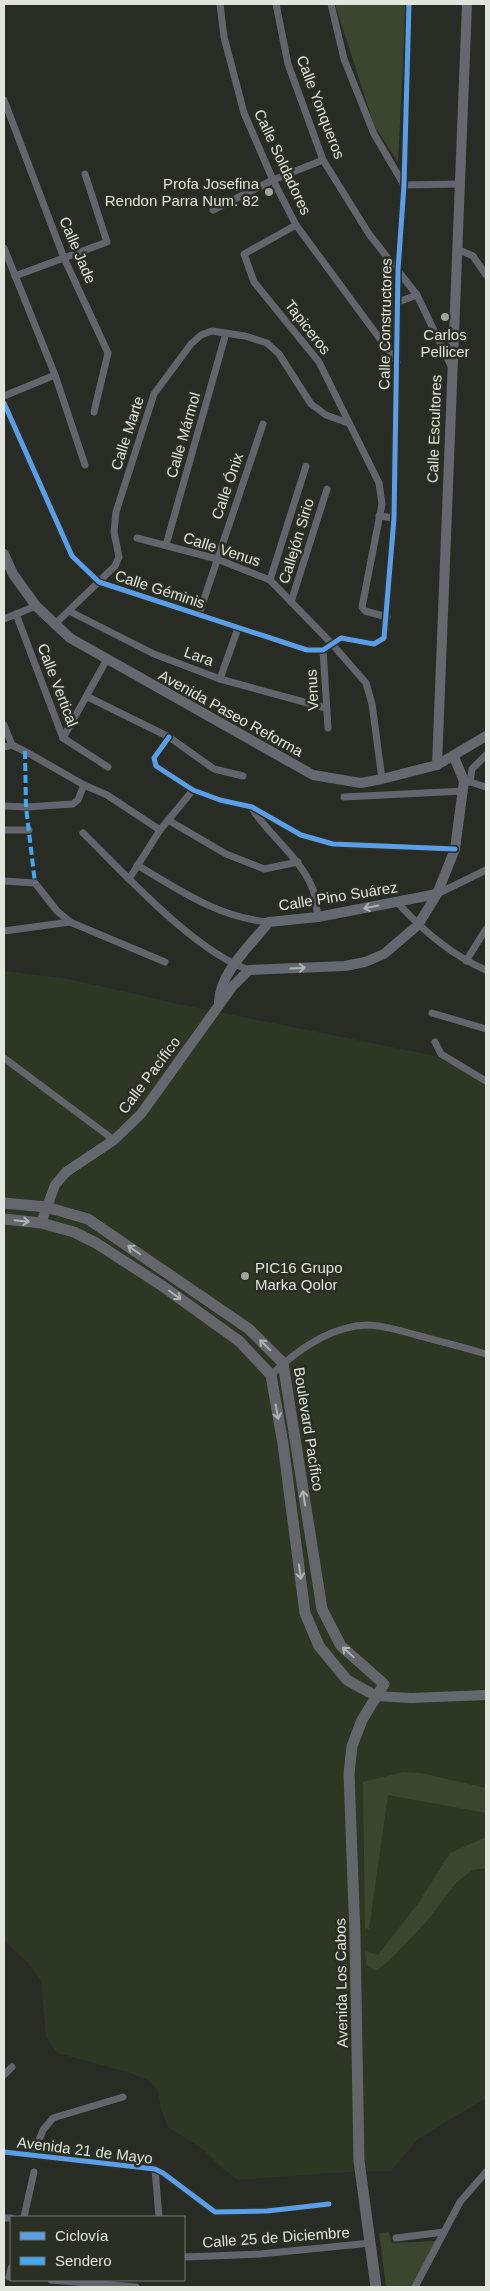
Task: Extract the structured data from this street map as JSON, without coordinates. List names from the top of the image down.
{
  "streets": {
    "main road": [
      "Calle Escultores",
      "Avenida Paseo Reforma",
      "Calle Pino Suárez",
      "Calle Pacífico",
      "Boulevard Pacífico",
      "Avenida Los Cabos"
    ],
    "street": [
      "Calle Yonqueros",
      "Calle Soldadores",
      "Calle Jade",
      "Calle Constructores",
      "Tapiceros",
      "Calle Marte",
      "Calle Mármol",
      "Calle Ónix",
      "Callejón Sirio",
      "Calle Venus",
      "Calle Géminis",
      "Lara",
      "Calle Vertical",
      "Venus",
      "Avenida 21 de Mayo",
      "Calle 25 de Diciembre"
    ]
  },
  "crossings": [
    ["Calle Yonqueros", "Calle Constructores"],
    ["Calle Yonqueros", "Calle Escultores"],
    ["Calle Soldadores", "Calle Constructores"],
    ["Calle Soldadores", "Tapiceros"],
    ["Calle Constructores", "Tapiceros"],
    ["Calle Constructores", "Calle Venus"],
    ["Tapiceros", "Calle Marte"],
    ["Calle Escultores", "Avenida Paseo Reforma"],
    ["Calle Marte", "Calle Mármol"],
    ["Calle Marte", "Calle Géminis"],
    ["Calle Marte", "Lara"],
    ["Calle Marte", "Avenida Paseo Reforma"],
    ["Calle Mármol", "Calle Venus"],
    ["Calle Ónix", "Calle Venus"],
    ["Calle Ónix", "Calle Géminis"],
    ["Callejón Sirio", "Calle Venus"],
    ["Calle Venus", "Avenida Paseo Reforma"],
    ["Calle Géminis", "Venus"],
    ["Lara", "Venus"],
    ["Calle Vertical", "Avenida Paseo Reforma"],
    ["Calle Pino Suárez", "Calle Pacífico"],
    ["Calle Pacífico", "Boulevard Pacífico"],
    ["Boulevard Pacífico", "Avenida Los Cabos"],
    ["Avenida Los Cabos", "Calle 25 de Diciembre"]
  ],
  "places": ["Profa Josefina Rendon Parra Num. 82", "Carlos Pellicer", "PIC16 Grupo Marka Qolor"],
  "legend": ["Ciclovía", "Sendero"]
}
